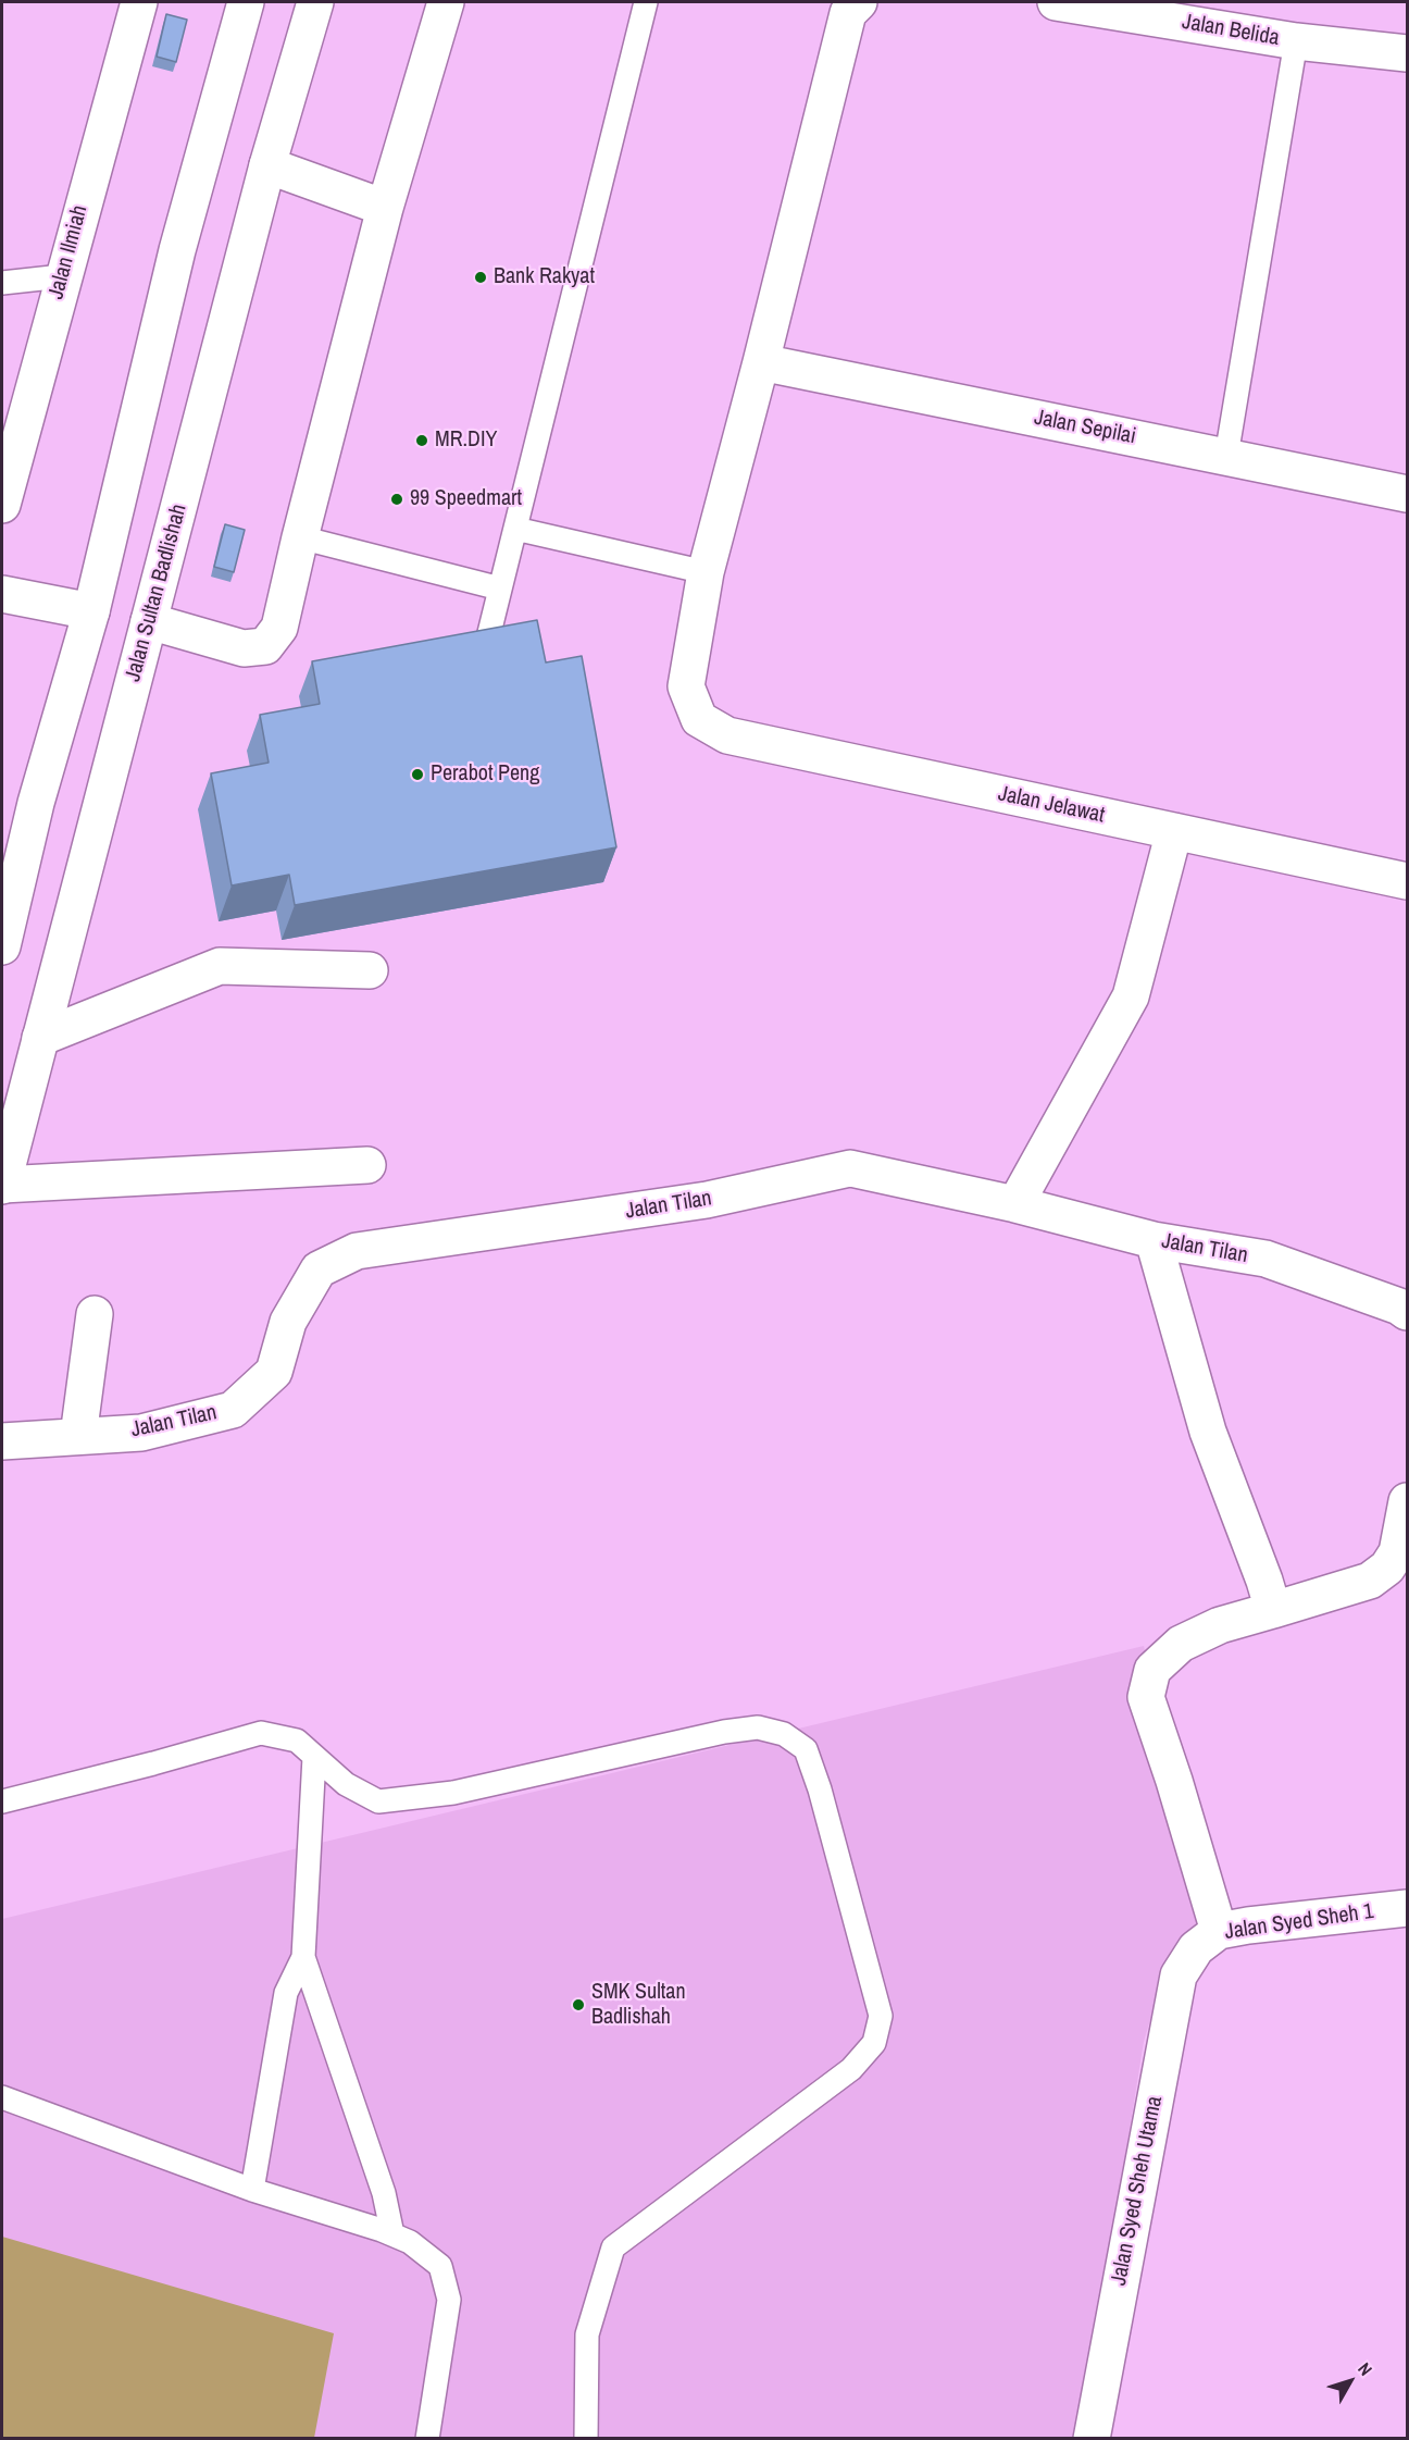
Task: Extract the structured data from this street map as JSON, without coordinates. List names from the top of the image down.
{
  "streets": {
    "street": [
      "Jalan Belida",
      "Jalan Ilmiah",
      "Jalan Sepilai",
      "Jalan Sultan Badlishah",
      "Jalan Jelawat",
      "Jalan Tilan",
      "Jalan Syed Sheh 1",
      "Jalan Syed Sheh Utama"
    ]
  },
  "crossings": [
    ["Jalan Syed Sheh 1", "Jalan Syed Sheh Utama"]
  ],
  "places": [
    "Bank Rakyat",
    "MR.DIY",
    "99 Speedmart",
    "Perabot Peng",
    "SMK Sultan Badlishah"
  ],
  "north": "top right"
}
